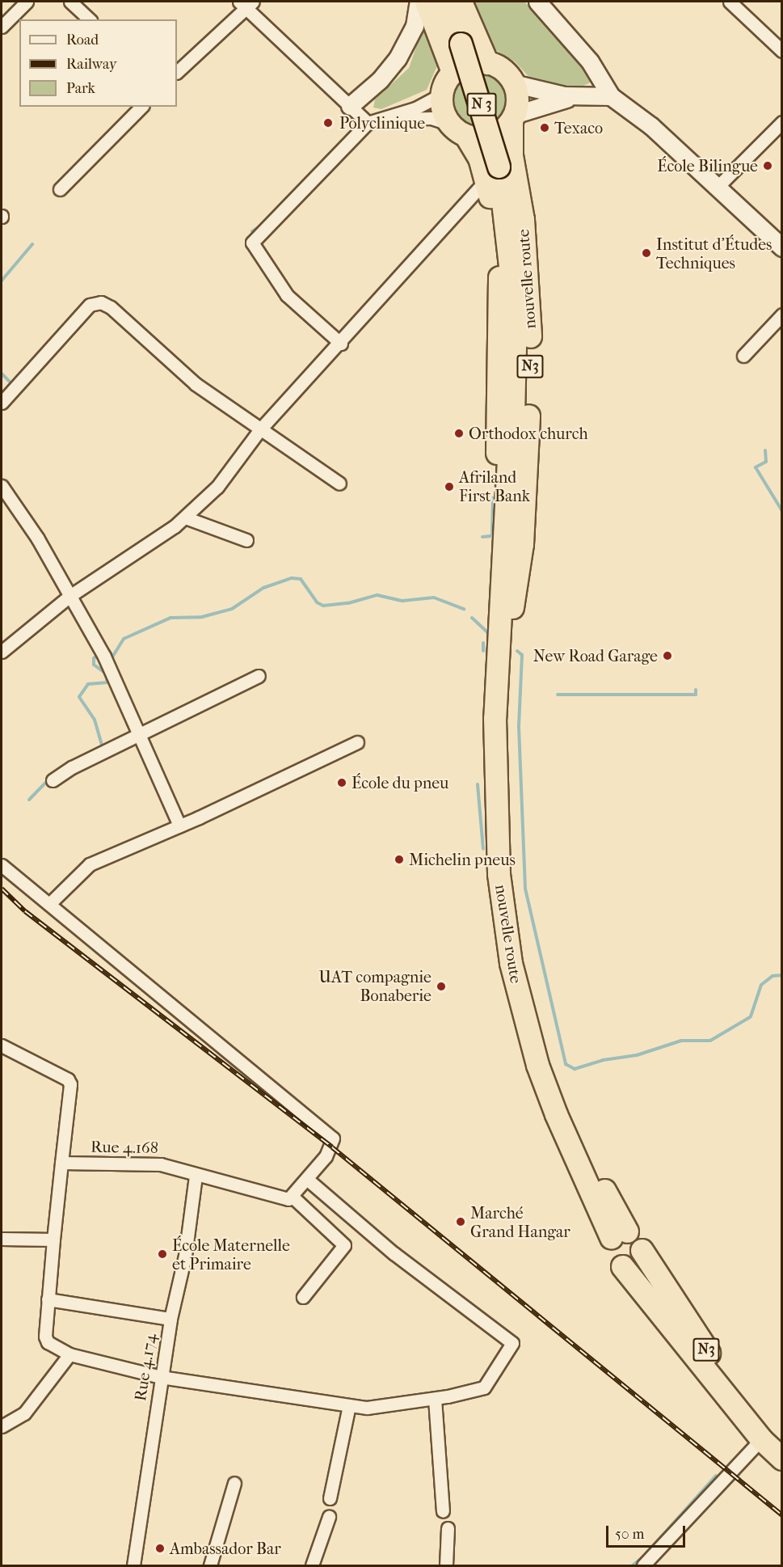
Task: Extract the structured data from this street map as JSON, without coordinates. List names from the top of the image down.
{
  "streets": {
    "highway": ["N 3", "nouvelle route", "N3"],
    "street": ["Rue 4.168", "Rue 4.174"]
  },
  "crossings": [
    ["N 3", "nouvelle route"],
    ["nouvelle route", "N3"],
    ["Rue 4.168", "Rue 4.174"]
  ],
  "places": [
    "Polyclinique",
    "Texaco",
    "École Bilingue",
    "Institut d'Études Techniques",
    "Orthodox church",
    "Afriland First Bank",
    "New Road Garage",
    "École du pneu",
    "Michelin pneus",
    "UAT compagnie Bonaberie",
    "Marché Grand Hangar",
    "École Maternelle et Primaire",
    "Ambassador Bar"
  ],
  "legend": ["Road", "Railway", "Park"],
  "scale_bar": "50 m"
}
